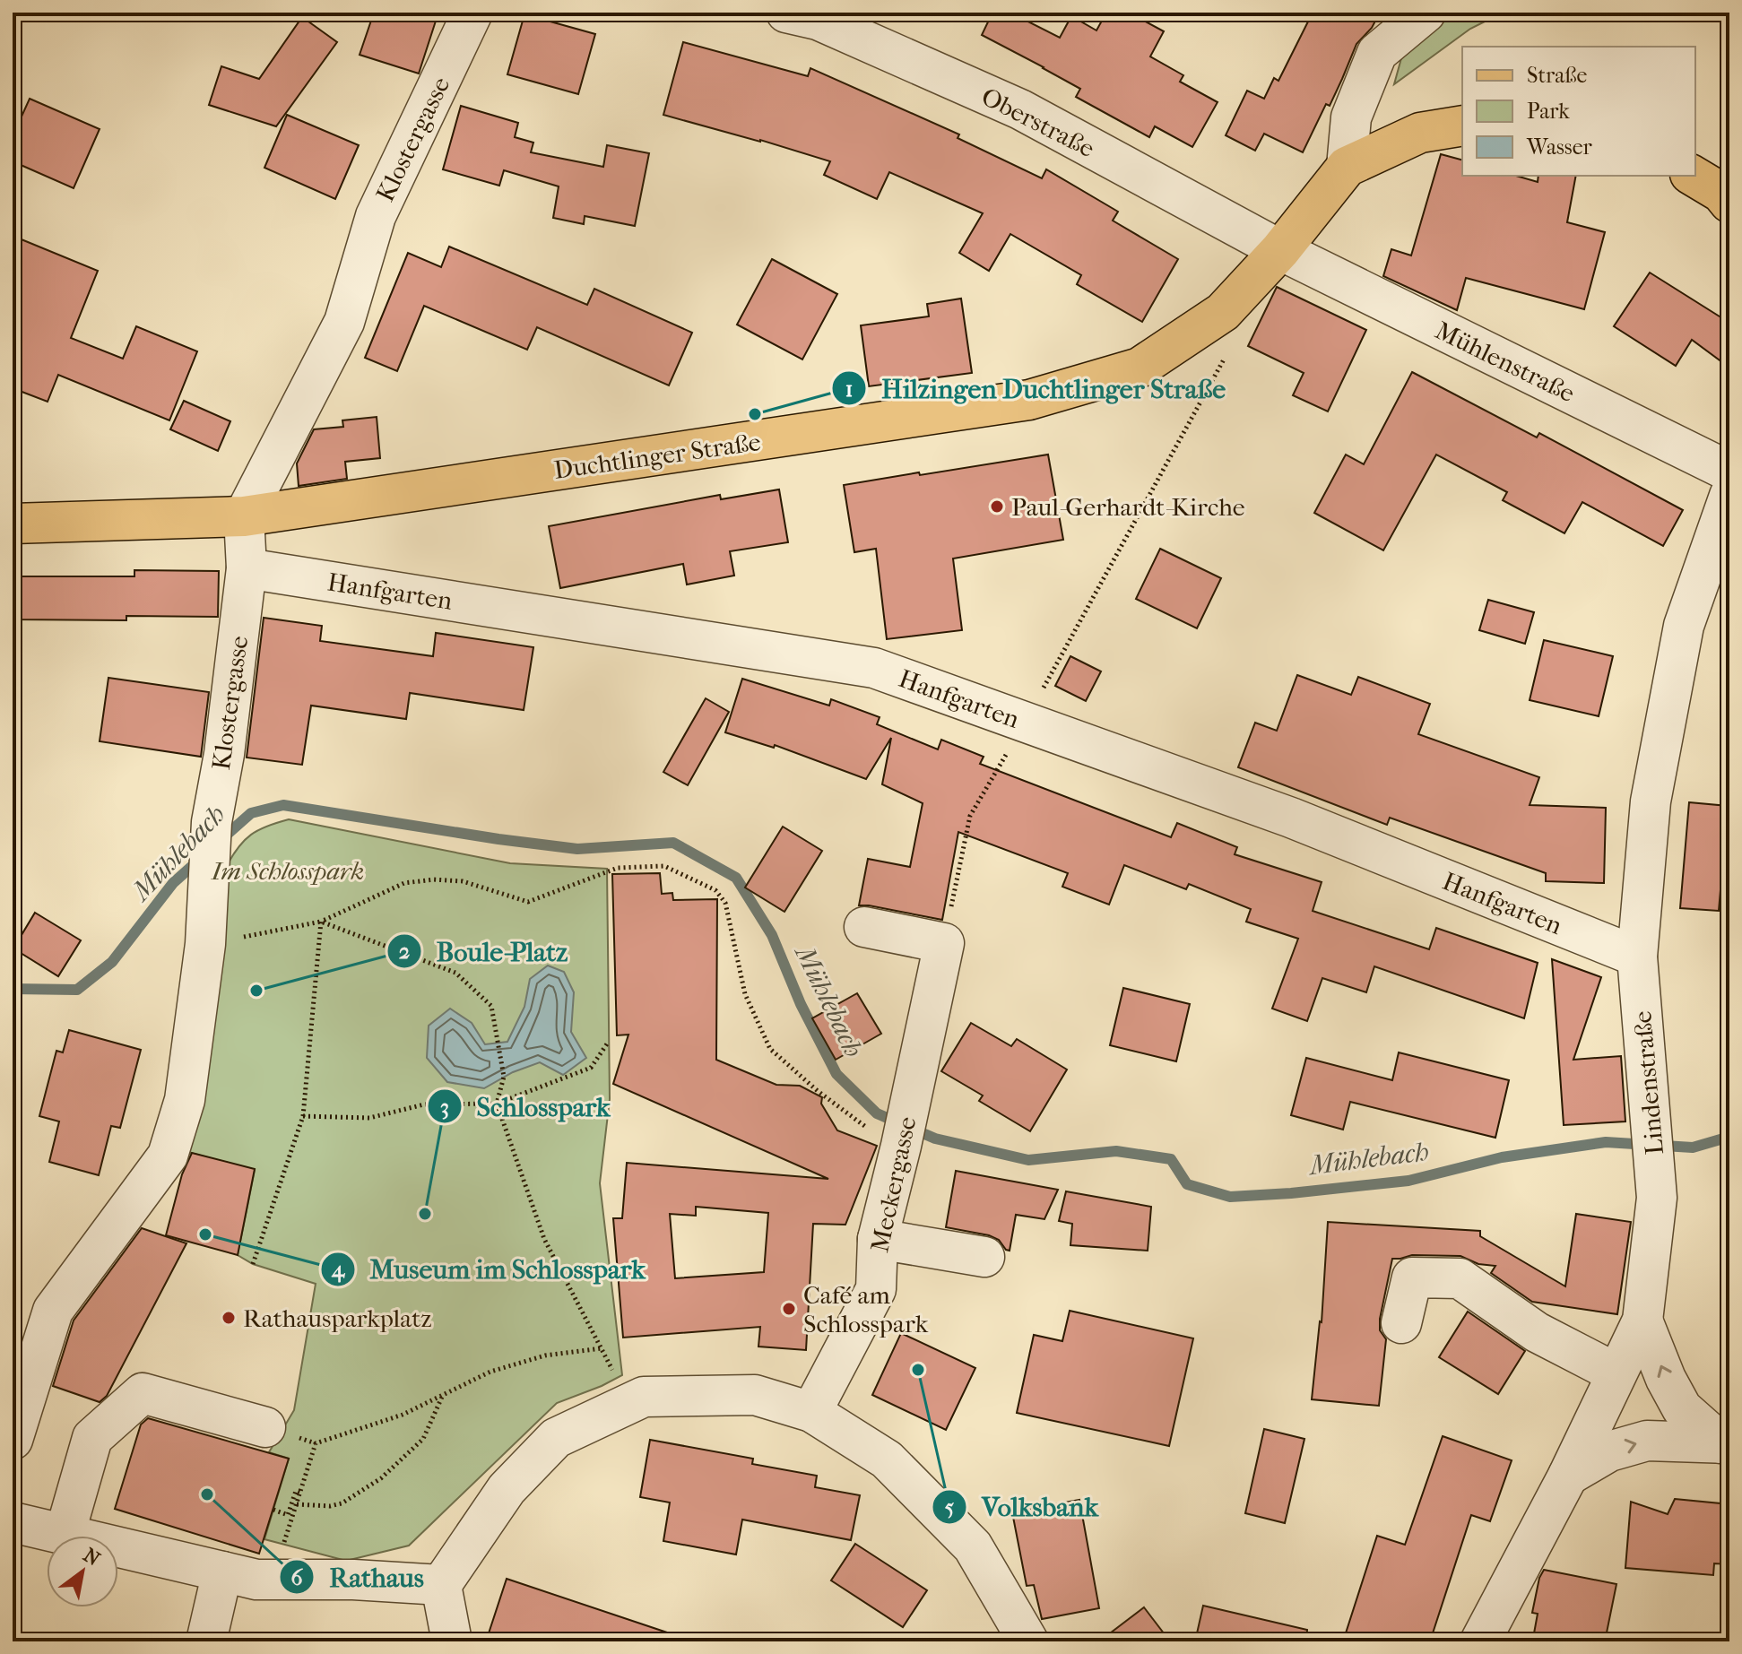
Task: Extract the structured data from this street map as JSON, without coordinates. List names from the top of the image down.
{
  "streets": {
    "main road": ["Duchtlinger Straße"],
    "street": [
      "Oberstraße",
      "Klostergasse",
      "Mühlenstraße",
      "Hanfgarten",
      "Lindenstraße",
      "Meckergasse"
    ]
  },
  "crossings": [
    ["Oberstraße", "Mühlenstraße"],
    ["Oberstraße", "Duchtlinger Straße"],
    ["Klostergasse", "Duchtlinger Straße"],
    ["Klostergasse", "Hanfgarten"],
    ["Mühlenstraße", "Duchtlinger Straße"],
    ["Hanfgarten", "Lindenstraße"]
  ],
  "water": ["Mühlebach"],
  "parks": ["Im Schlosspark"],
  "places": [
    "Hilzingen Duchtlinger Straße",
    "Paul-Gerhardt-Kirche",
    "Boule-Platz",
    "Schlosspark",
    "Museum im Schlosspark",
    "Café am Schlosspark",
    "Rathausparkplatz",
    "Volksbank",
    "Rathaus"
  ],
  "legend": ["Straße", "Park", "Wasser"],
  "north": "top right"
}
